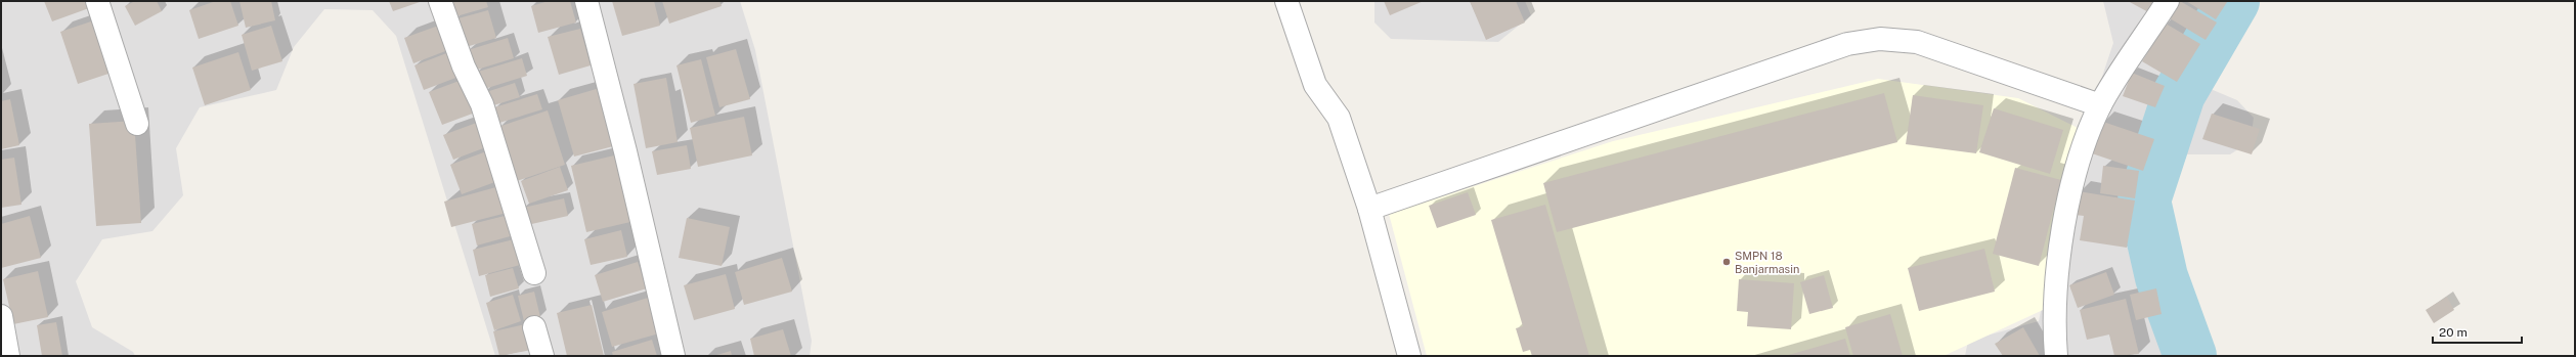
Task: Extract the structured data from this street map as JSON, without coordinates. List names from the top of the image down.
{
  "places": ["SMPN 18 Banjarmasin"],
  "scale_bar": "20 m"
}
